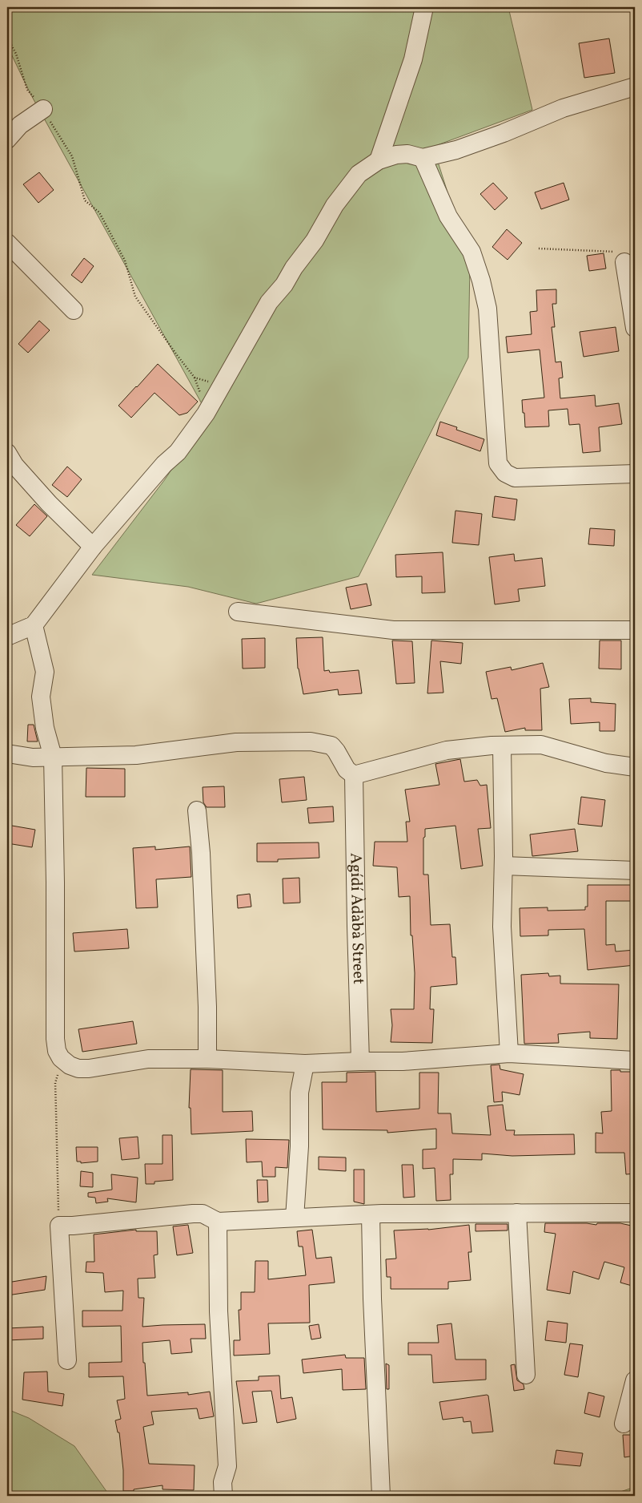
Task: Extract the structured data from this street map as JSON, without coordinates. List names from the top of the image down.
{
  "streets": {
    "street": ["Agídí Àdàbà Street"]
  }
}
